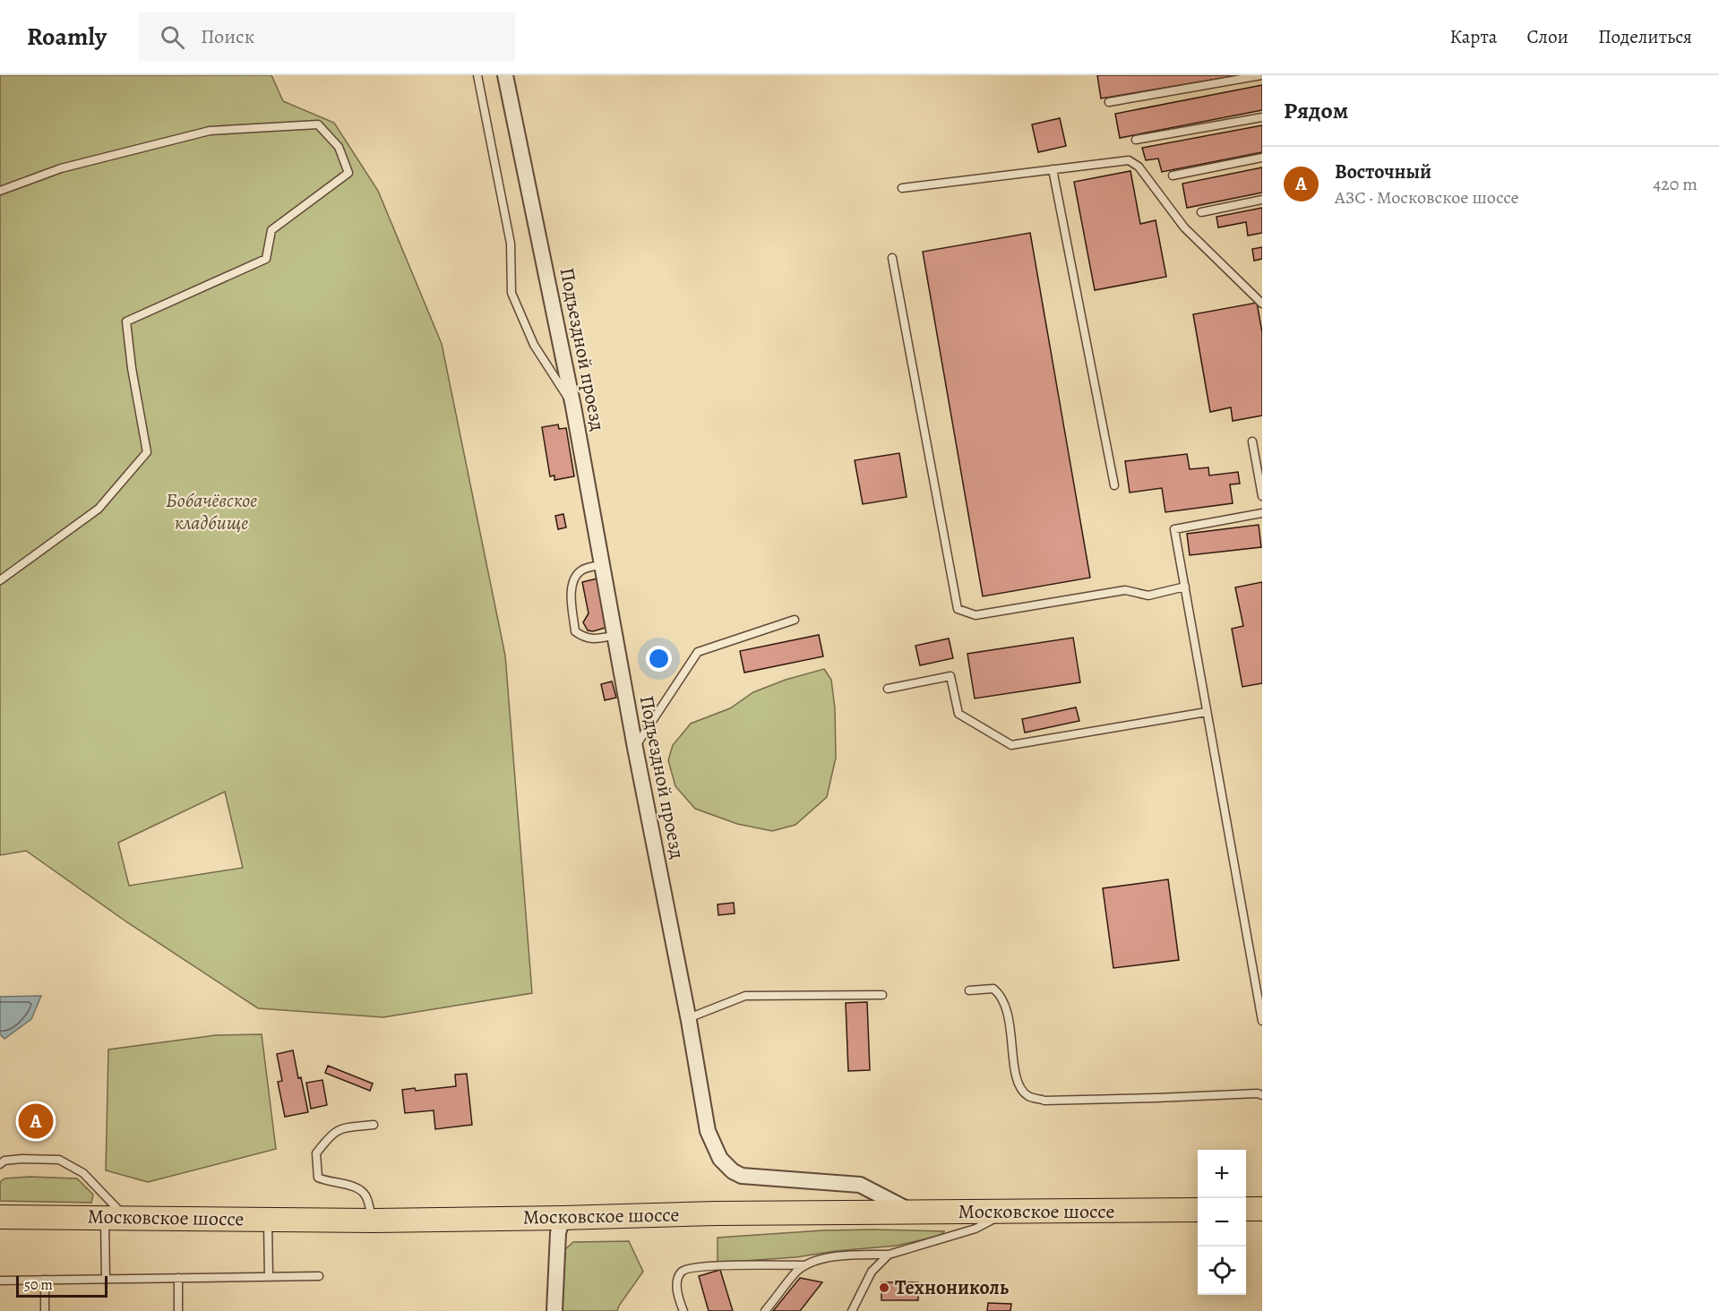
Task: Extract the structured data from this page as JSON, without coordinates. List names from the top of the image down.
{
  "streets": {
    "main road": ["Московское шоссе"],
    "street": ["Подъездной проезд"]
  },
  "crossings": [
    ["Подъездной проезд", "Московское шоссе"]
  ],
  "parks": ["Бобачёвское кладбище"],
  "places": ["Технониколь"],
  "scale_bar": "50 m",
  "page": {
    "header": "Roamly",
    "search": "Поиск",
    "nav": ["Карта", "Слои", "Поделиться"],
    "heading": "Рядом",
    "list": [
      {
        "mark": "A",
        "name": "Восточный",
        "note": "АЗС · Московское шоссе",
        "value": "420 m"
      }
    ],
    "pins": "A",
    "map_buttons": ["+", "−"],
    "scale": "50 m"
  }
}
